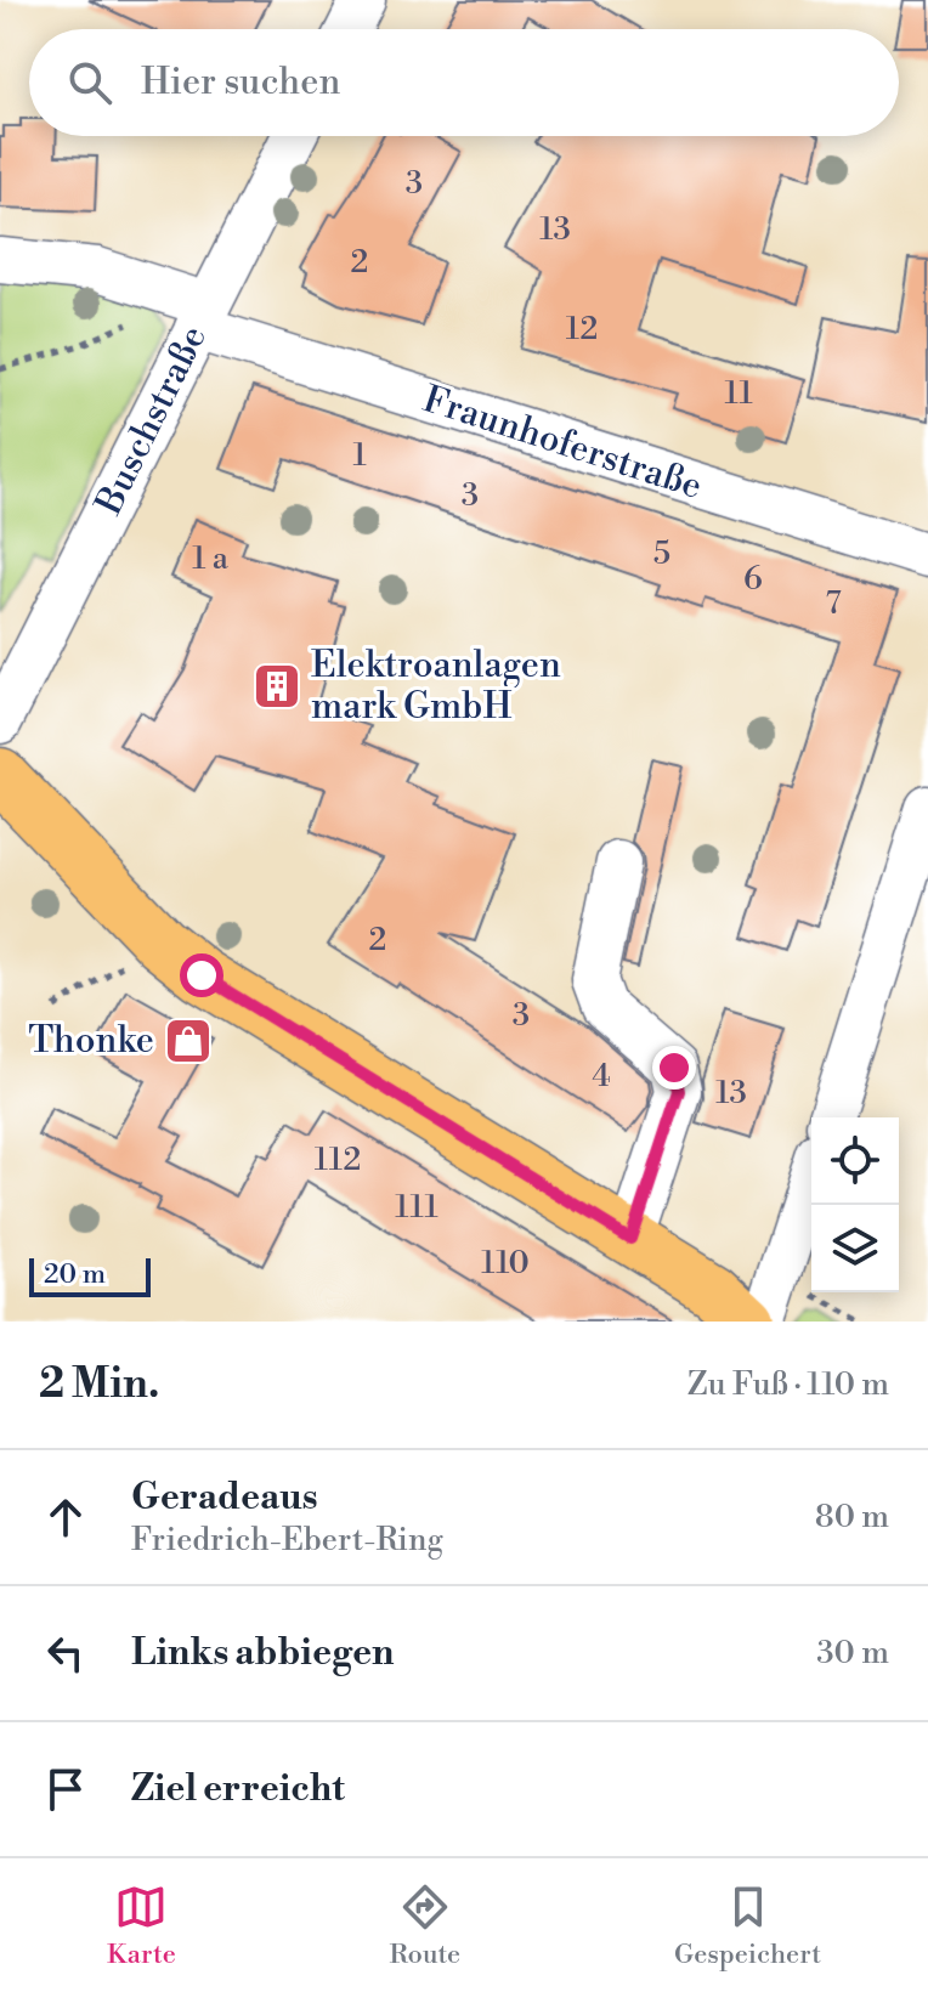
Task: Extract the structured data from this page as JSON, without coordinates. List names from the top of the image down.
{
  "streets": {
    "street": ["Buschstraße", "Fraunhoferstraße"]
  },
  "crossings": [
    ["Buschstraße", "Fraunhoferstraße"]
  ],
  "places": {
    "building": ["Elektroanlagen mark GmbH"],
    "shop": ["Thonke"]
  },
  "house_numbers": [
    "3",
    "13",
    "2",
    "12",
    "11",
    "1",
    "3",
    "5",
    "1 a",
    "6",
    "7",
    "2",
    "3",
    "4",
    "13",
    "112",
    "111",
    "110"
  ],
  "scale_bar": "20 m",
  "page": {
    "search": "Hier suchen",
    "scale": "20 m",
    "heading": ["2 Min.", "Zu Fuß · 110 m"],
    "list": [
      ["Geradeaus", "Friedrich-Ebert-Ring", "80 m"],
      ["Links abbiegen", "30 m"],
      "Ziel erreicht"
    ],
    "nav": ["Karte", "Route", "Gespeichert"]
  }
}
